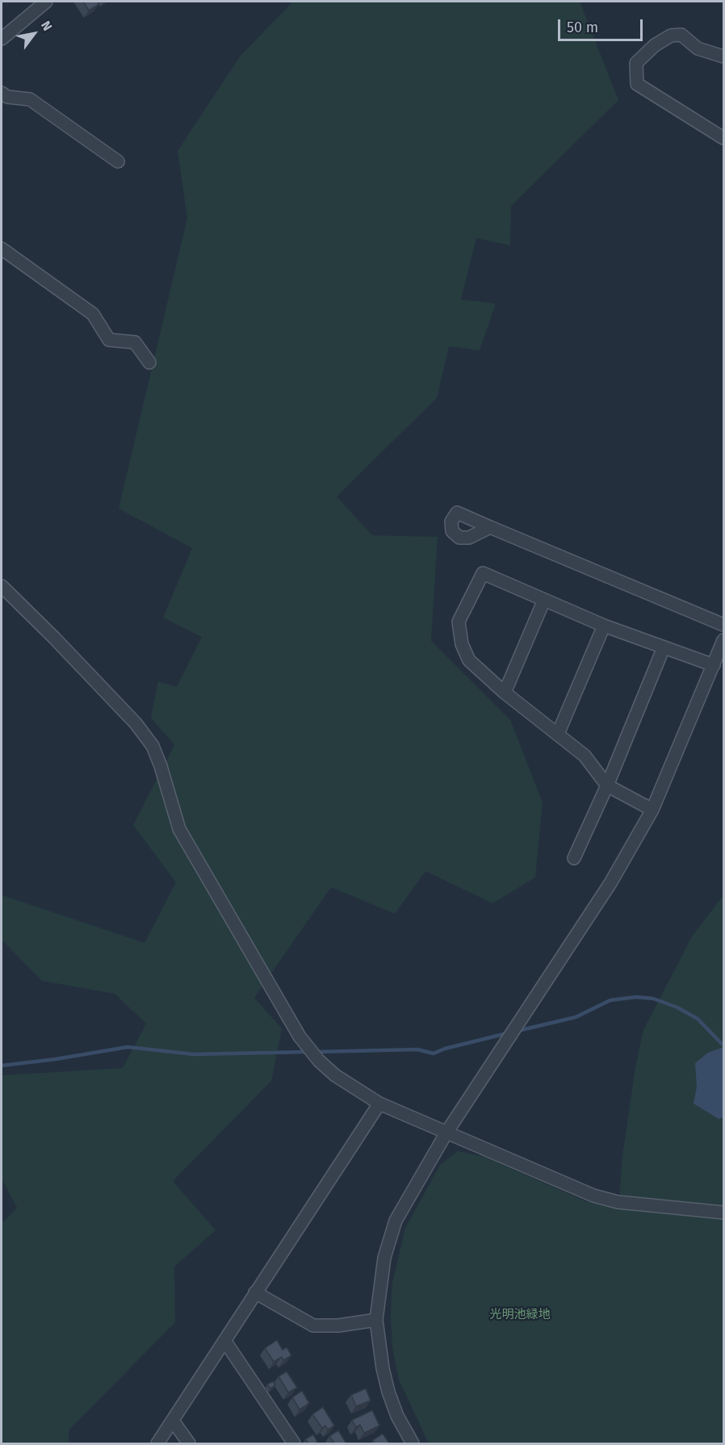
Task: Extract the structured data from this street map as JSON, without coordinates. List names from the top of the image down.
{
  "parks": ["光明池緑地"],
  "scale_bar": "50 m",
  "north": "top right"
}
